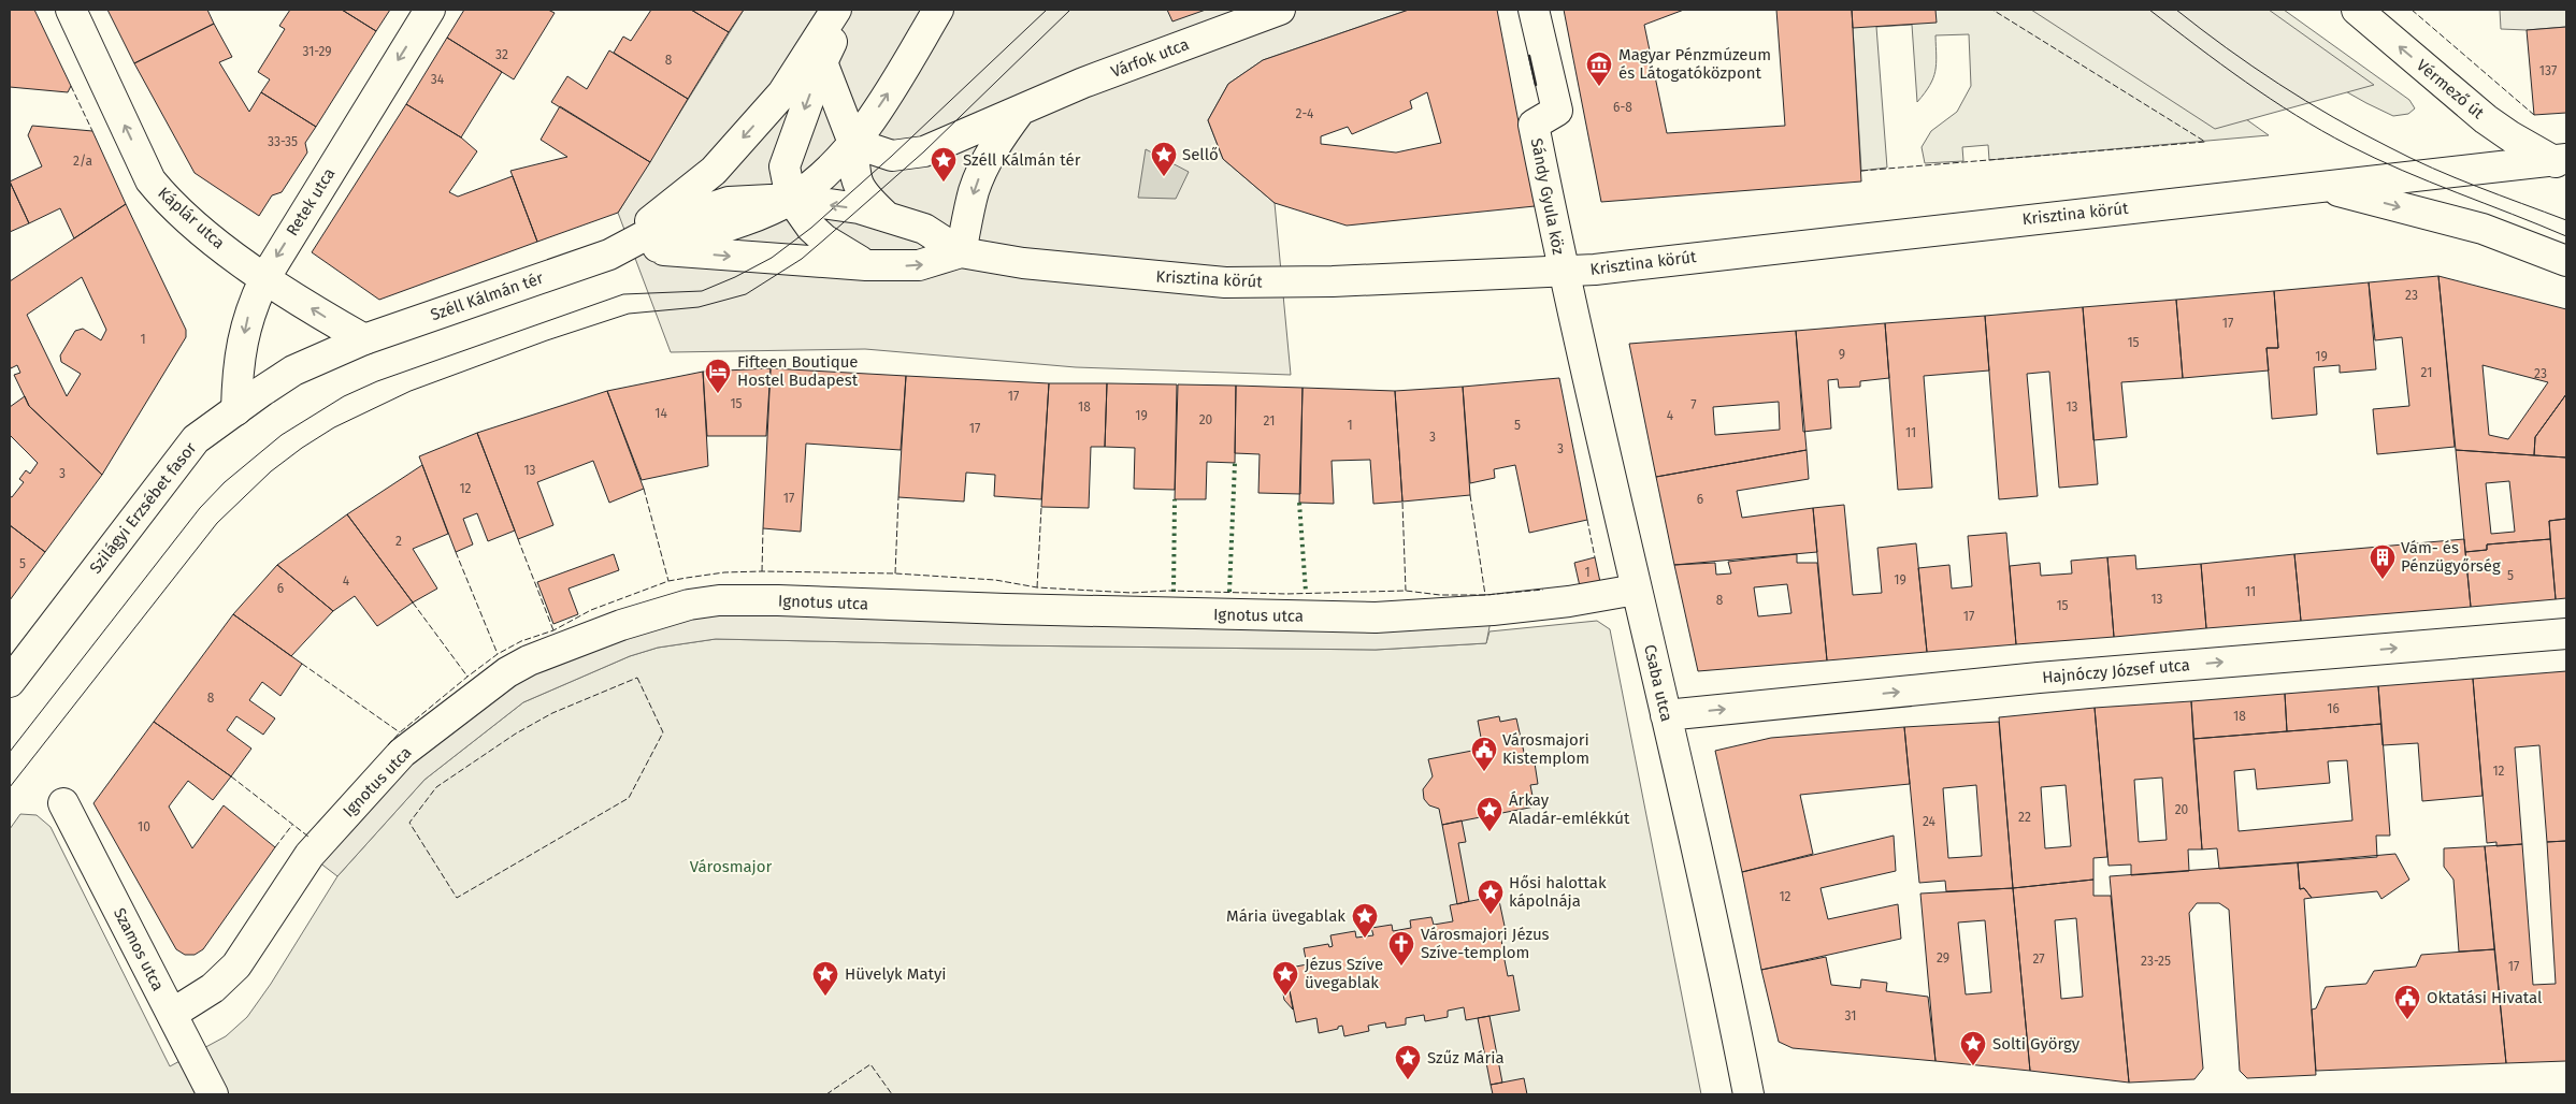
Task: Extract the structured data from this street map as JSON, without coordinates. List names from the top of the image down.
{
  "streets": {
    "street": [
      "Várfok utca",
      "Vérmező út",
      "Sándy Gyula köz",
      "Retek utca",
      "Krisztina körút",
      "Káplár utca",
      "Széll Kálmán tér",
      "Szilágyi Erzsébet fasor",
      "Ignotus utca",
      "Hajnóczy József utca",
      "Csaba utca",
      "Szamos utca"
    ]
  },
  "crossings": [
    ["Várfok utca", "Széll Kálmán tér"],
    ["Vérmező út", "Krisztina körút"],
    ["Sándy Gyula köz", "Krisztina körút"],
    ["Sándy Gyula köz", "Csaba utca"],
    ["Retek utca", "Káplár utca"],
    ["Retek utca", "Szilágyi Erzsébet fasor"],
    ["Krisztina körút", "Széll Kálmán tér"],
    ["Krisztina körút", "Csaba utca"],
    ["Káplár utca", "Széll Kálmán tér"],
    ["Káplár utca", "Szilágyi Erzsébet fasor"],
    ["Széll Kálmán tér", "Szilágyi Erzsébet fasor"],
    ["Ignotus utca", "Csaba utca"],
    ["Ignotus utca", "Szamos utca"],
    ["Hajnóczy József utca", "Csaba utca"]
  ],
  "one_way": [
    "Vérmező út",
    "Retek utca",
    "Káplár utca",
    "Hajnóczy József utca"
  ],
  "parks": ["Városmajor"],
  "places": {
    "museum": ["Magyar Pénzmúzeum és Látogatóközpont"],
    "place": [
      "Sellő",
      "Széll Kálmán tér",
      "Árkay Aladár-emlékkút",
      "Hősi halottak kápolnája",
      "Mária üvegablak",
      "Hüvelyk Matyi",
      "Jézus Szíve üvegablak",
      "Solti György",
      "Szűz Mária"
    ],
    "hotel": ["Fifteen Boutique Hostel Budapest"],
    "building": ["Vám- és Pénzügyőrség"],
    "public building": ["Városmajori Kistemplom", "Oktatási Hivatal"],
    "church": ["Városmajori Jézus Szíve-templom"]
  },
  "house_numbers": [
    "31-29",
    "32",
    "8",
    "137",
    "34",
    "6-8",
    "2-4",
    "33-35",
    "2/a",
    "23",
    "17",
    "1",
    "15",
    "9",
    "19",
    "21",
    "23",
    "17",
    "15",
    "7",
    "18",
    "13",
    "14",
    "19",
    "4",
    "20",
    "21",
    "1",
    "5",
    "17",
    "11",
    "3",
    "3",
    "13",
    "3",
    "12",
    "17",
    "6",
    "2",
    "5",
    "1",
    "5",
    "19",
    "4",
    "6",
    "11",
    "13",
    "8",
    "15",
    "17",
    "8",
    "16",
    "18",
    "12",
    "20",
    "22",
    "24",
    "10",
    "12",
    "29",
    "27",
    "23-25",
    "17",
    "31"
  ]
}
